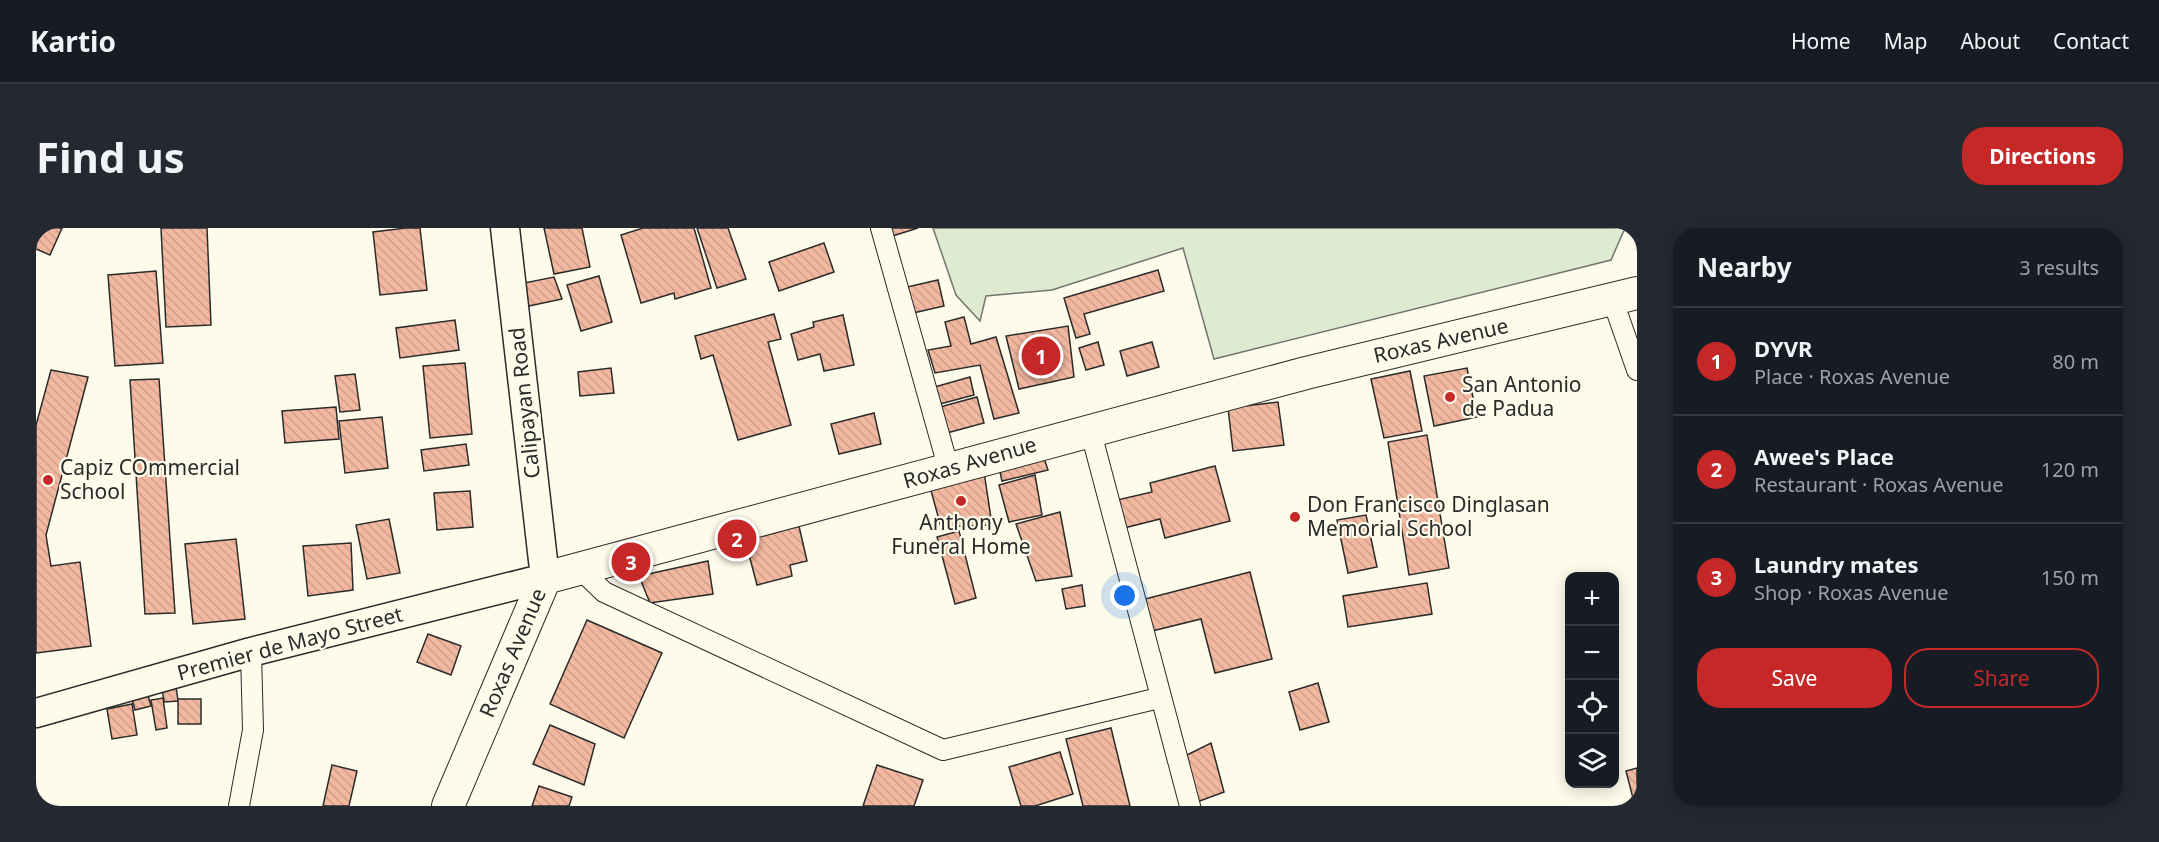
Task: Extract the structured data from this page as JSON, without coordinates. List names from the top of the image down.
{
  "streets": {
    "main road": ["Roxas Avenue", "Calipayan Road", "Premier de Mayo Street"]
  },
  "crossings": [
    ["Roxas Avenue", "Calipayan Road"],
    ["Roxas Avenue", "Premier de Mayo Street"],
    ["Calipayan Road", "Premier de Mayo Street"]
  ],
  "places": [
    "San Antonio de Padua",
    "Capiz COmmercial School",
    "Anthony Funeral Home",
    "Don Francisco Dinglasan Memorial School"
  ],
  "page": {
    "header": "Kartio",
    "nav": [
      "Home",
      "Map",
      "About",
      "Contact"
    ],
    "buttons": [
      "Directions",
      ["Save", "Share"]
    ],
    "title": "Find us",
    "heading": ["Nearby", "3 results"],
    "list": [
      {
        "mark": "1",
        "name": "DYVR",
        "note": "Place · Roxas Avenue",
        "value": "80 m"
      },
      {
        "mark": "2",
        "name": "Awee's Place",
        "note": "Restaurant · Roxas Avenue",
        "value": "120 m"
      },
      {
        "mark": "3",
        "name": "Laundry mates",
        "note": "Shop · Roxas Avenue",
        "value": "150 m"
      }
    ],
    "pins": ["1", "2", "3"],
    "map_buttons": ["+", "−"]
  }
}
